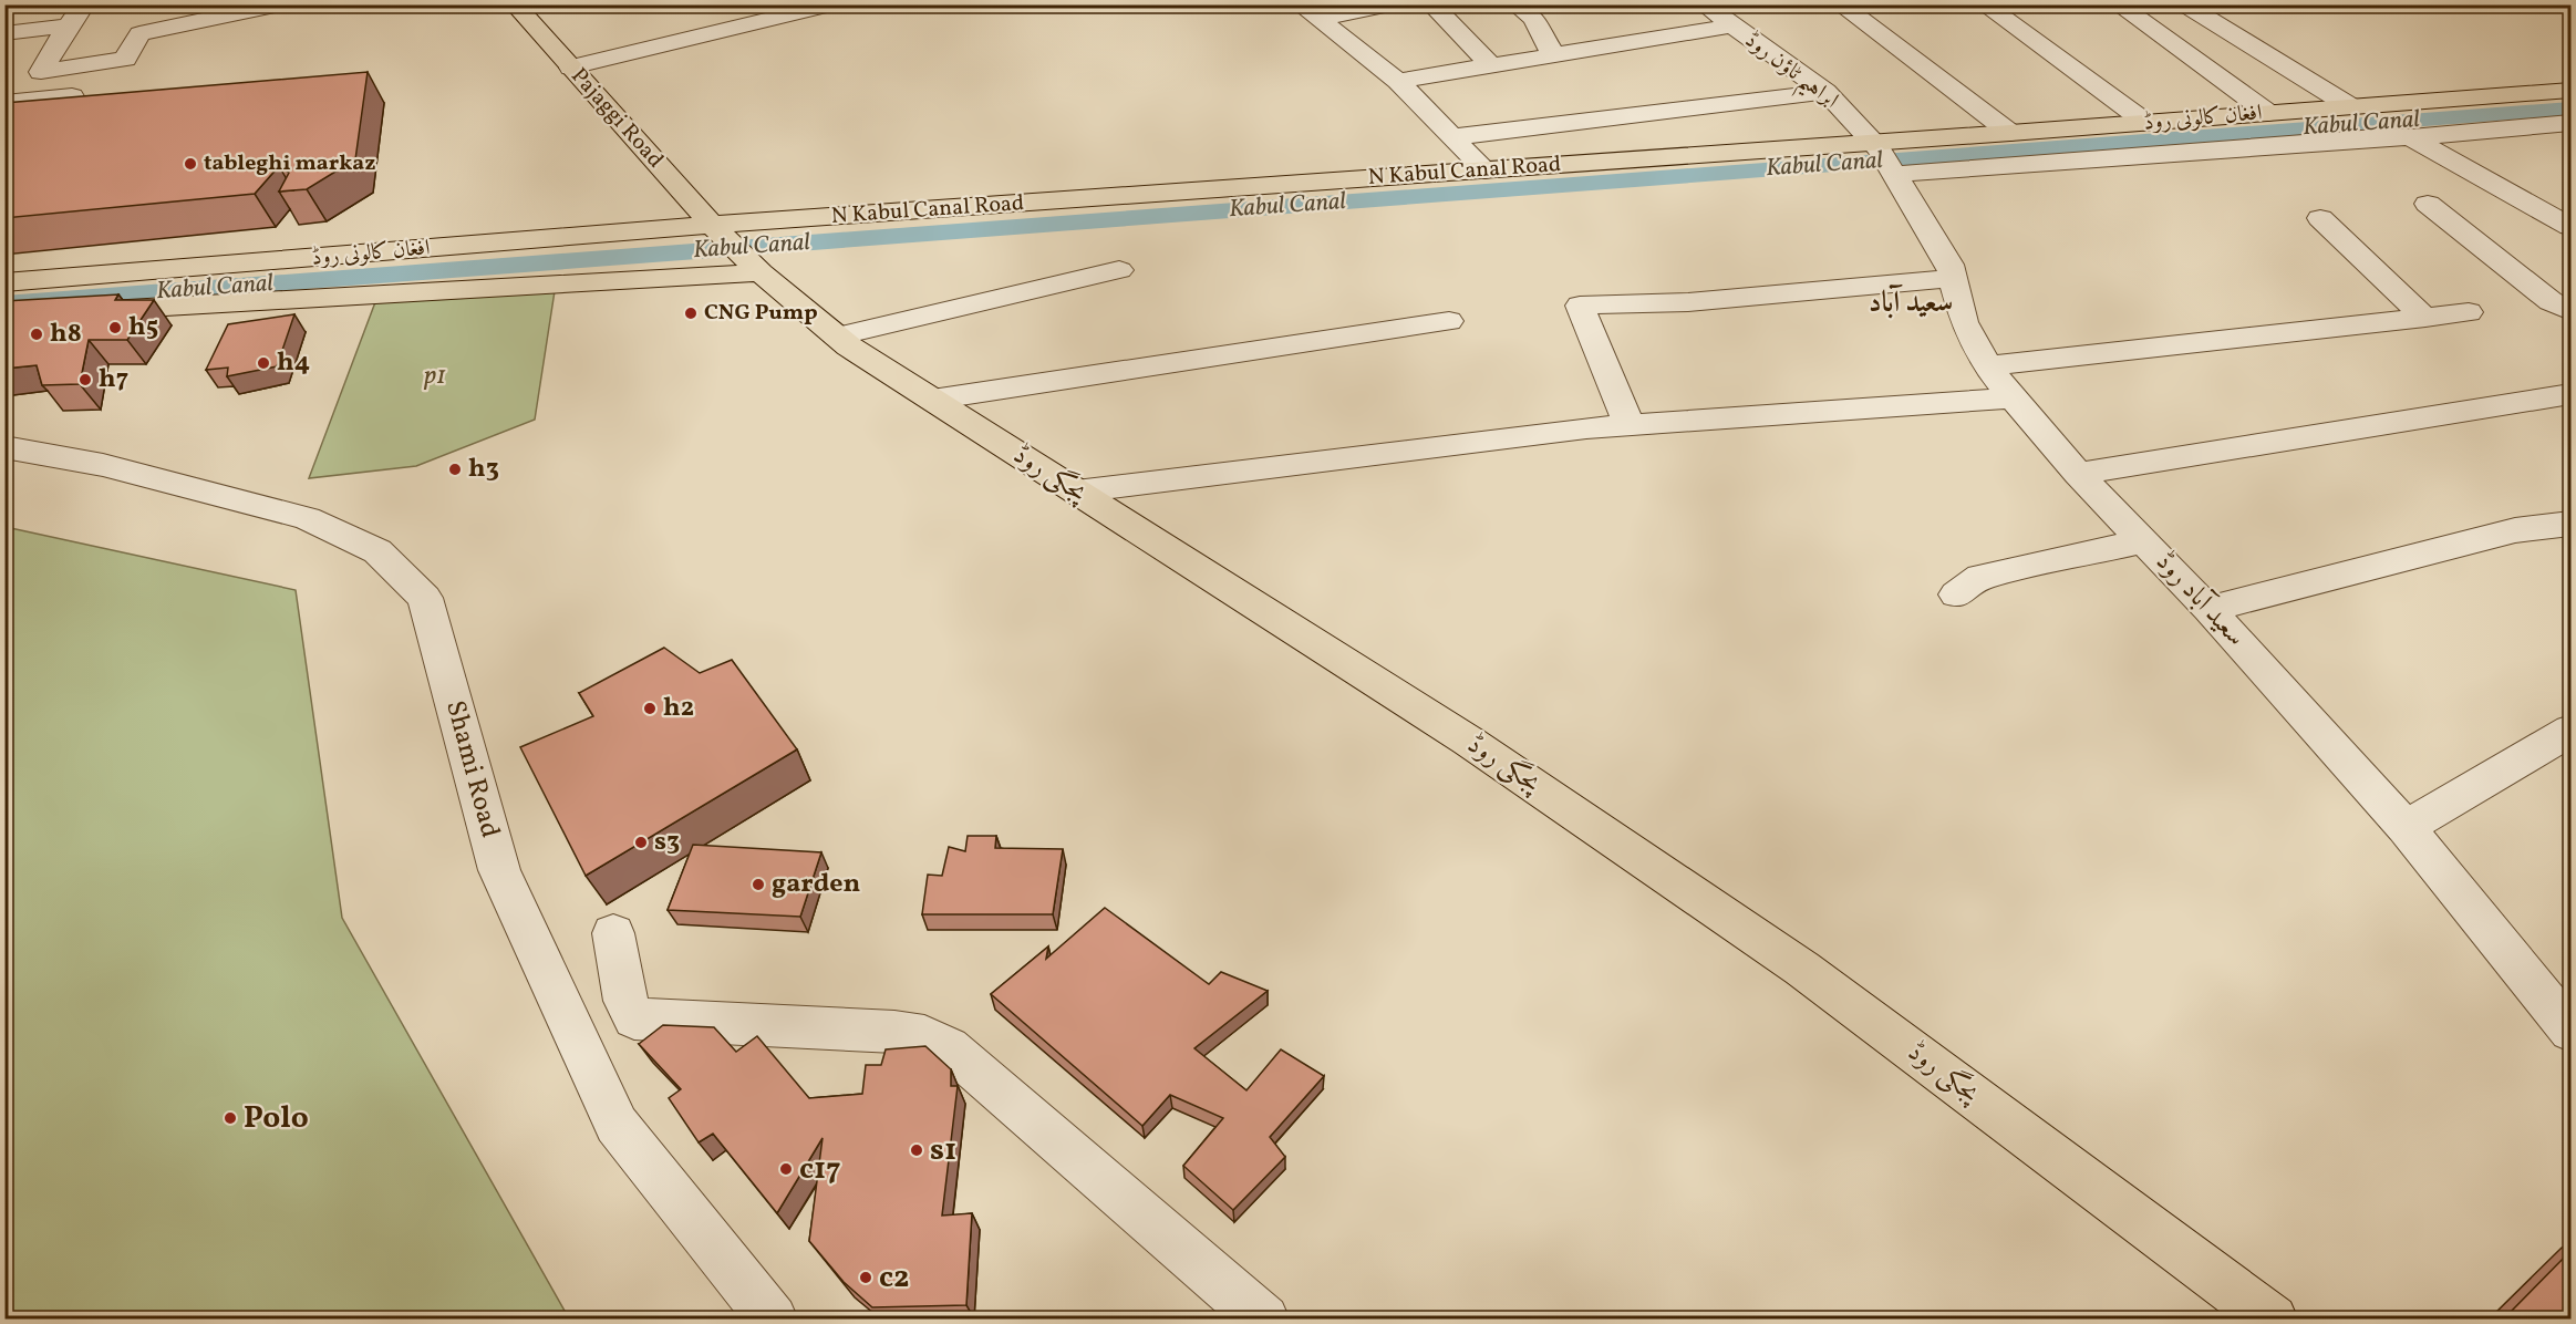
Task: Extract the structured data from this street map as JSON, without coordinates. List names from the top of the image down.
{
  "streets": {
    "main road": [
      "Pajaggi Road",
      "افغان کالونی روڈ",
      "N Kabul Canal Road",
      "پجگی روڈ"
    ],
    "street": ["ابراہیم ٹاؤن روڈ", "سعید آباد روڈ", "Shami Road"]
  },
  "crossings": [
    ["ابراہیم ٹاؤن روڈ", "افغان کالونی روڈ"],
    ["ابراہیم ٹاؤن روڈ", "N Kabul Canal Road"],
    ["ابراہیم ٹاؤن روڈ", "سعید آباد روڈ"],
    ["Pajaggi Road", "افغان کالونی روڈ"],
    ["Pajaggi Road", "N Kabul Canal Road"],
    ["Pajaggi Road", "پجگی روڈ"],
    ["افغان کالونی روڈ", "N Kabul Canal Road"],
    ["افغان کالونی روڈ", "پجگی روڈ"],
    ["افغان کالونی روڈ", "سعید آباد روڈ"],
    ["N Kabul Canal Road", "پجگی روڈ"],
    ["N Kabul Canal Road", "سعید آباد روڈ"]
  ],
  "districts": ["سعید آباد"],
  "water": ["Kabul Canal"],
  "parks": ["p1"],
  "places": [
    "tableghi markaz",
    "CNG Pump",
    "h5",
    "h8",
    "h4",
    "h7",
    "h3",
    "h2",
    "s3",
    "garden",
    "Polo",
    "s1",
    "c17",
    "c2"
  ]
}
